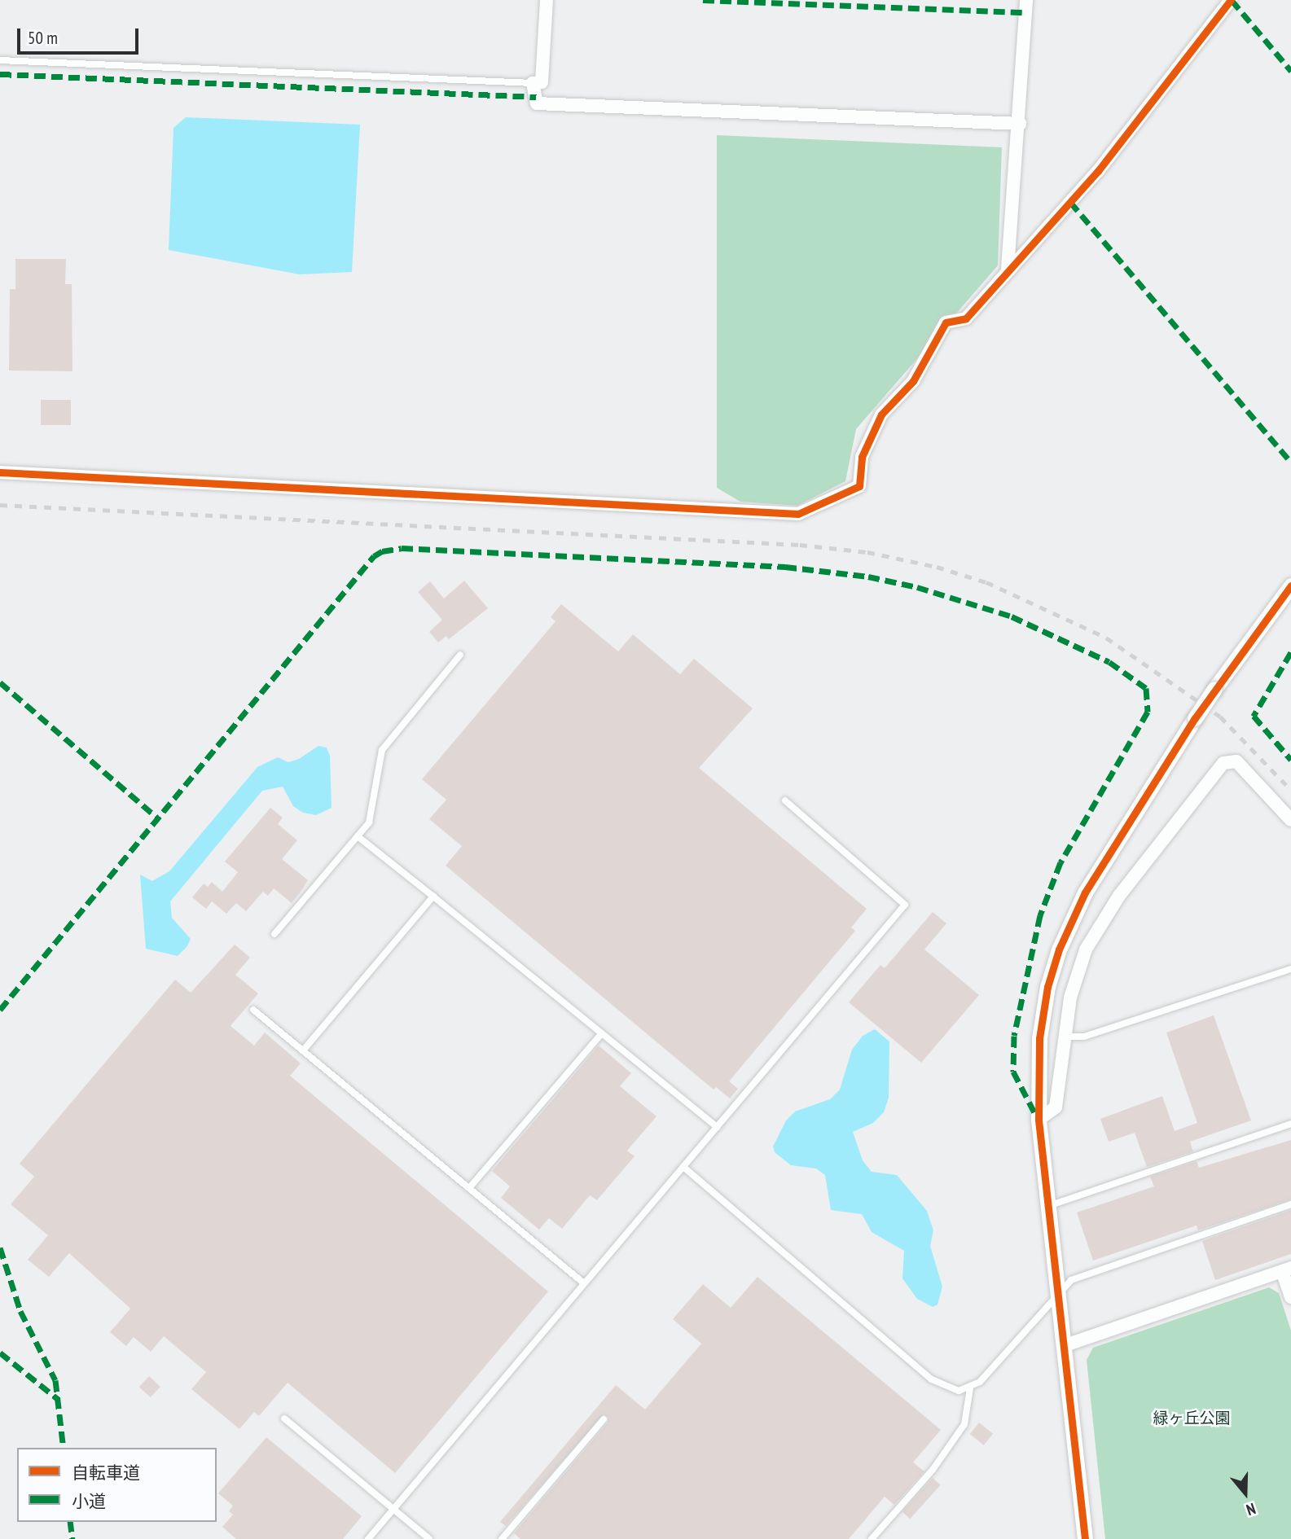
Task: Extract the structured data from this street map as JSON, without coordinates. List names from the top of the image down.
{
  "parks": ["緑ヶ丘公園"],
  "legend": ["自転車道", "小道"],
  "scale_bar": "50 m",
  "north": "bottom"
}
